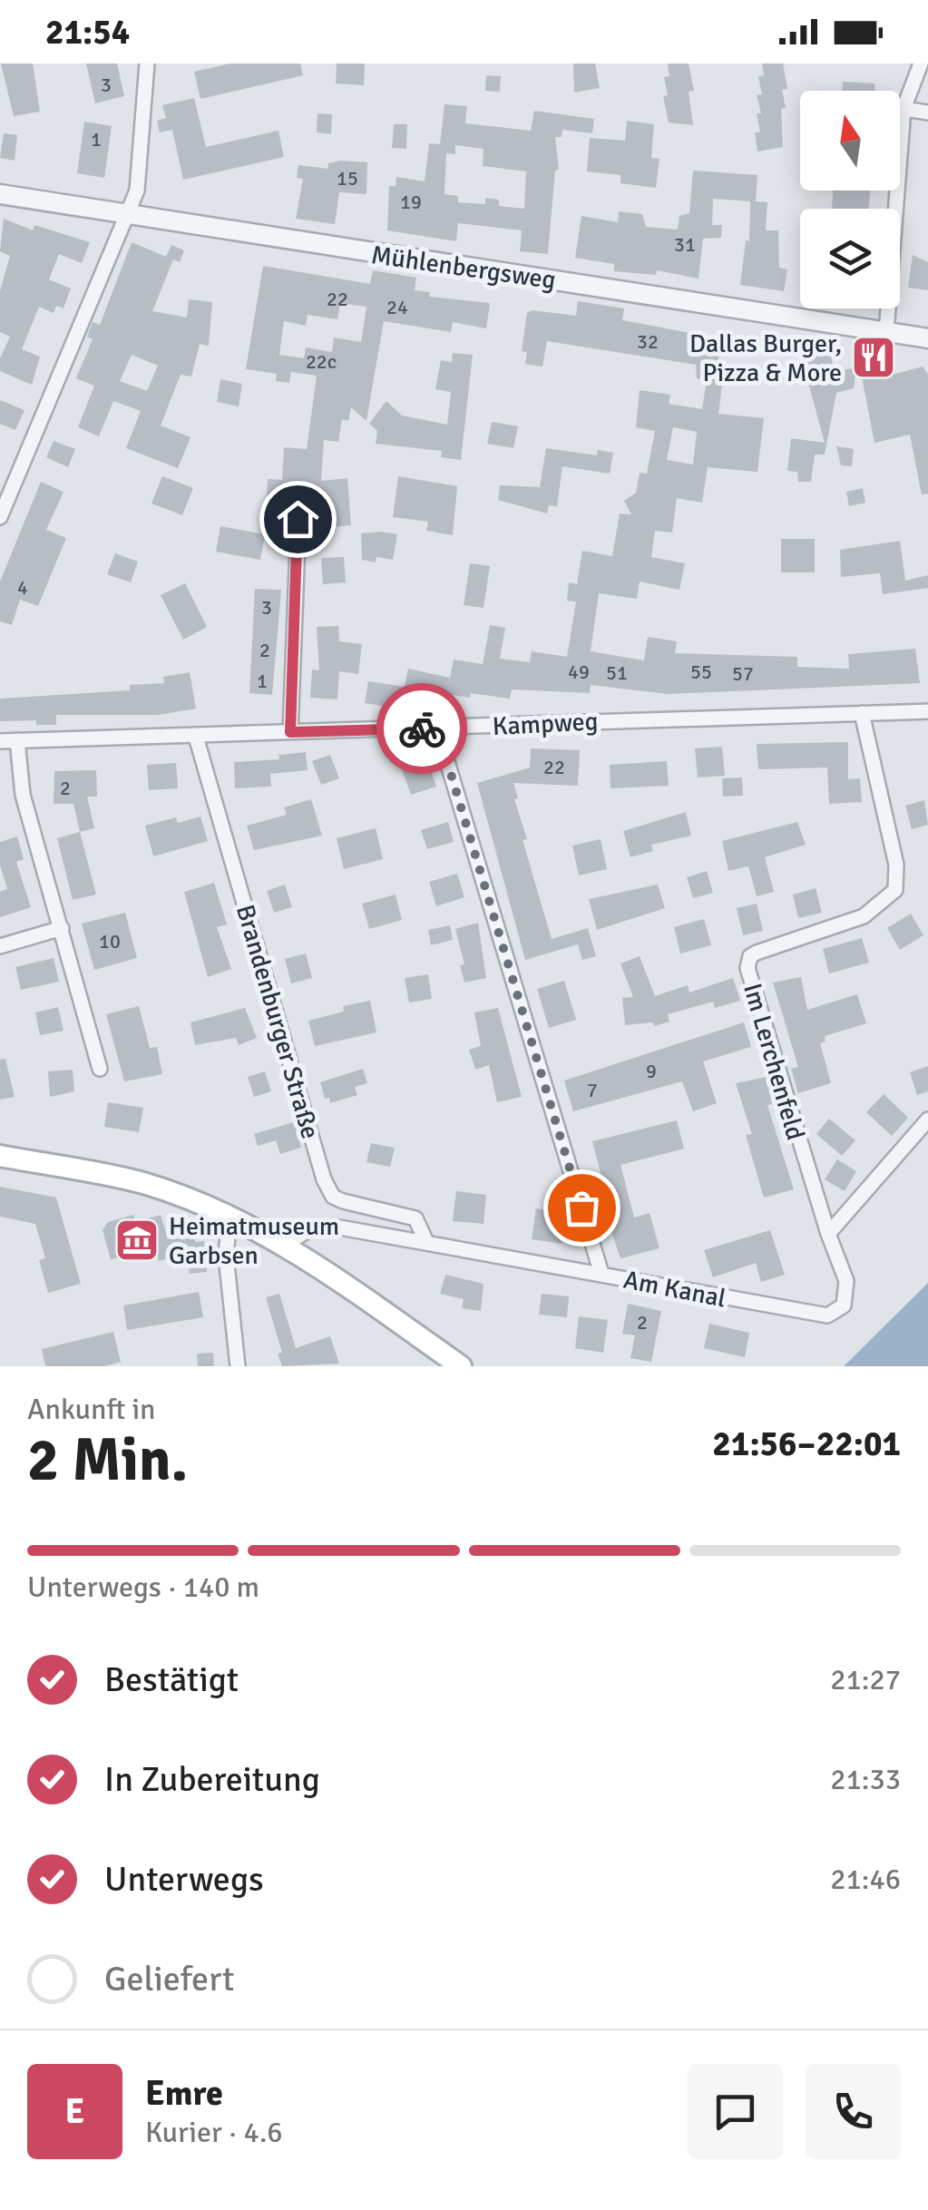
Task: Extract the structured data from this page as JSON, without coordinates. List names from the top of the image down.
{
  "streets": {
    "street": [
      "Mühlenbergsweg",
      "Kampweg",
      "Brandenburger Straße",
      "Im Lerchenfeld",
      "Am Kanal"
    ]
  },
  "crossings": [
    ["Kampweg", "Brandenburger Straße"],
    ["Kampweg", "Im Lerchenfeld"],
    ["Brandenburger Straße", "Am Kanal"],
    ["Im Lerchenfeld", "Am Kanal"]
  ],
  "places": {
    "restaurant": ["Dallas Burger, Pizza & More"],
    "museum": ["Heimatmuseum Garbsen"]
  },
  "house_numbers": [
    "3",
    "1",
    "15",
    "19",
    "31",
    "22",
    "24",
    "32",
    "22c",
    "4",
    "3",
    "2",
    "49",
    "55",
    "51",
    "57",
    "1",
    "22",
    "2",
    "10",
    "9",
    "7",
    "2"
  ],
  "north": "top",
  "page": {
    "status": "21:54",
    "heading": ["2 Min.", "Ankunft in", "21:56–22:01"],
    "panel": ["Emre", "Kurier · 4.6"],
    "bar": "Unterwegs · 140 m",
    "list": [
      ["Bestätigt", "21:27"],
      ["In Zubereitung", "21:33"],
      ["Unterwegs", "21:46"],
      "Geliefert"
    ],
    "round": "E"
  }
}
